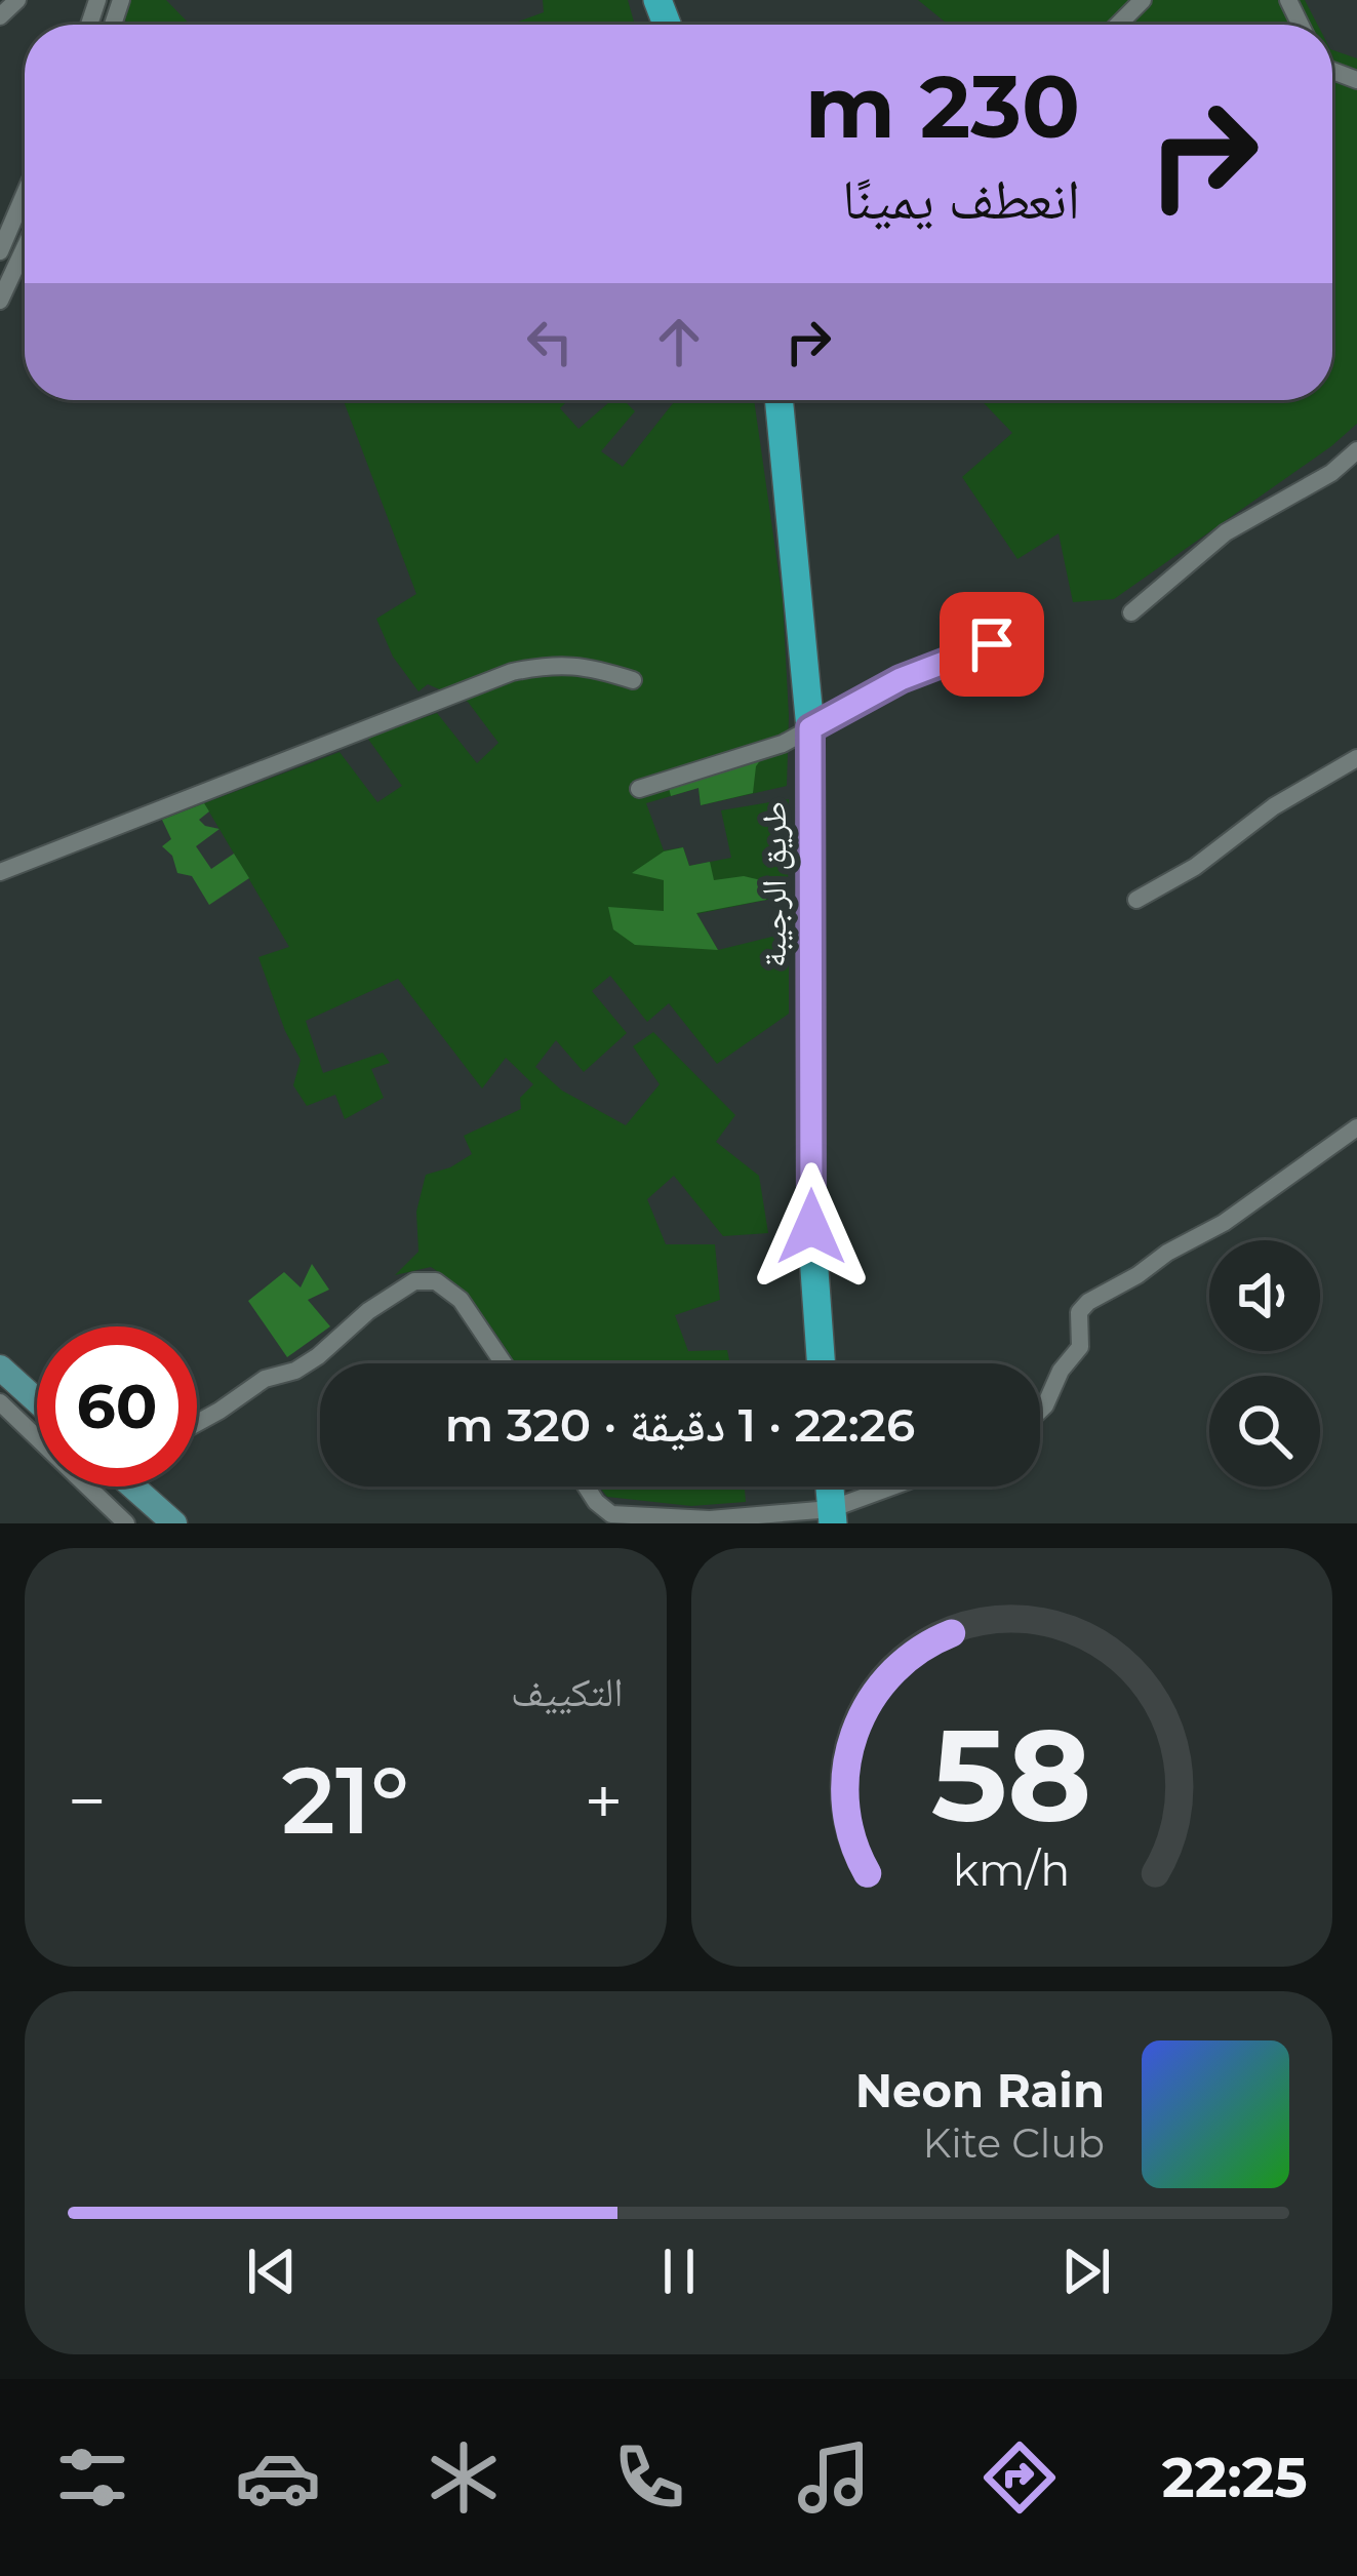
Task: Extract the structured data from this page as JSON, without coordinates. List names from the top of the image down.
{
  "streets": {
    "main road": ["طريق الرجيبة"]
  },
  "page": {
    "turn": ["230 m", "انعطف يمينًا"],
    "limit": "60",
    "trip": "22:26 · 1 دقيقة · 320 m",
    "tile": "التكييف",
    "heat": ["−", "21°", "+"],
    "song": ["Neon Rain", "Kite Club"],
    "tabs": "22:25",
    "gauge": ["58", "km/h"]
  }
}
